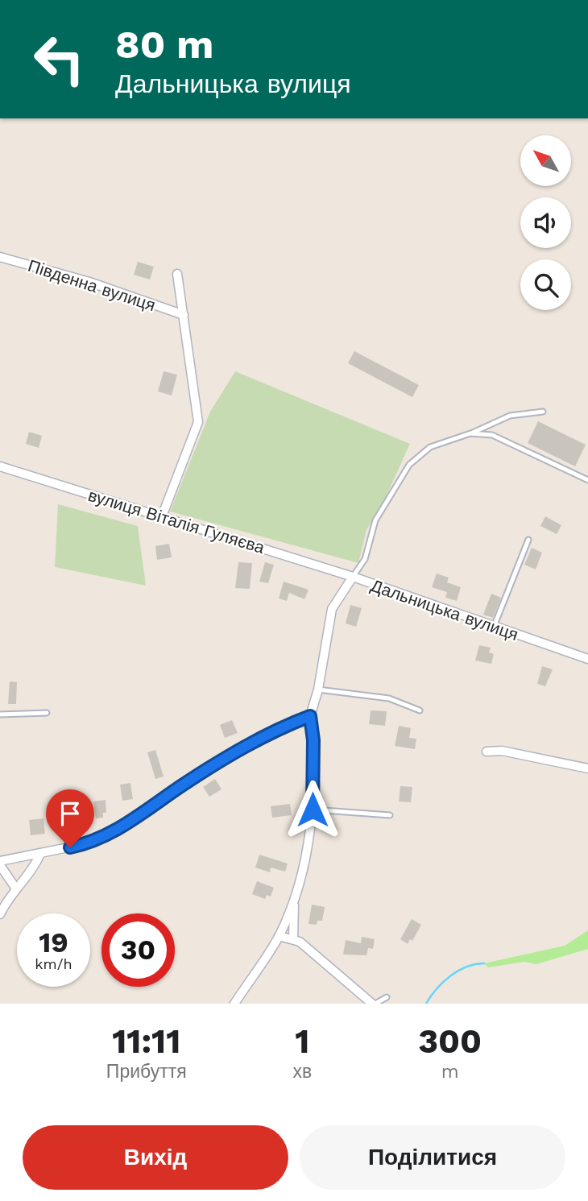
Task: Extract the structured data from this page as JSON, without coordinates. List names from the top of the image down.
{
  "streets": {
    "street": ["Південна вулиця", "вулиця Віталія Гуляєва", "Дальницька вулиця"]
  },
  "crossings": [
    ["вулиця Віталія Гуляєва", "Дальницька вулиця"]
  ],
  "north": "top left",
  "page": {
    "turn": ["80 m", "Дальницька вулиця"],
    "speed": "19 km/h",
    "limit": "30",
    "eta": [
      "11:11",
      "Прибуття",
      "1",
      "хв",
      "300",
      "m"
    ],
    "buttons": ["Вихід", "Поділитися"]
  }
}
